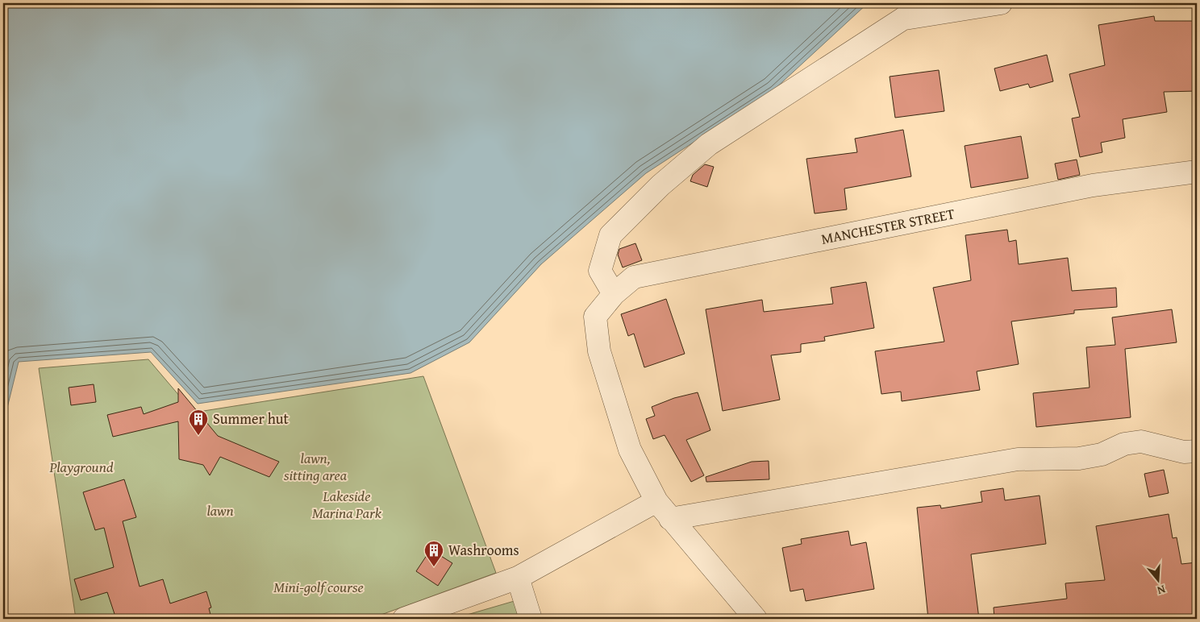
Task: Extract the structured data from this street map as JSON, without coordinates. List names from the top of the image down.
{
  "streets": {
    "street": ["MANCHESTER STREET"]
  },
  "parks": [
    "lawn, sitting area",
    "Playground",
    "Lakeside Marina Park",
    "lawn",
    "Mini-golf course"
  ],
  "places": {
    "building": ["Summer hut", "Washrooms"]
  },
  "north": "bottom"
}
